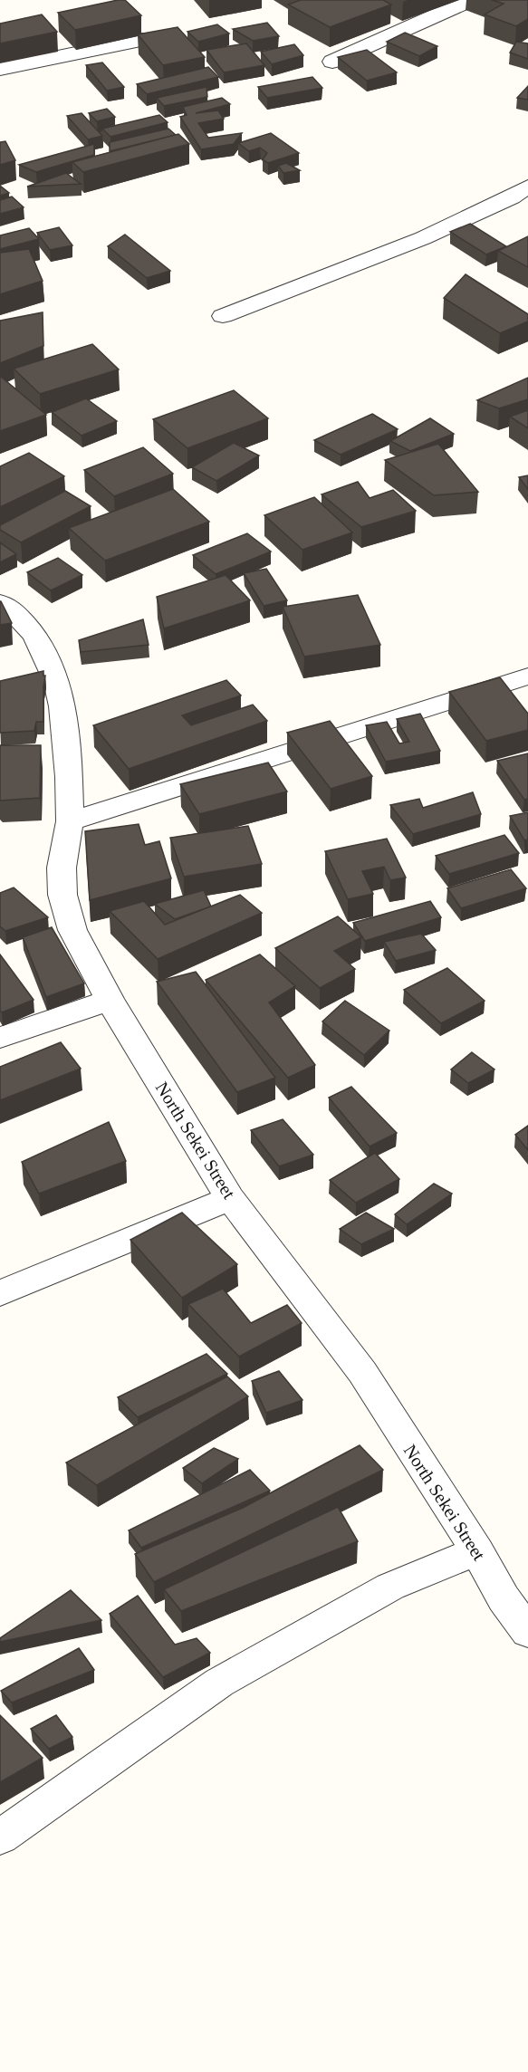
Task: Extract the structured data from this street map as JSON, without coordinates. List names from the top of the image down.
{
  "streets": {
    "street": ["North Sekei Street"]
  }
}
